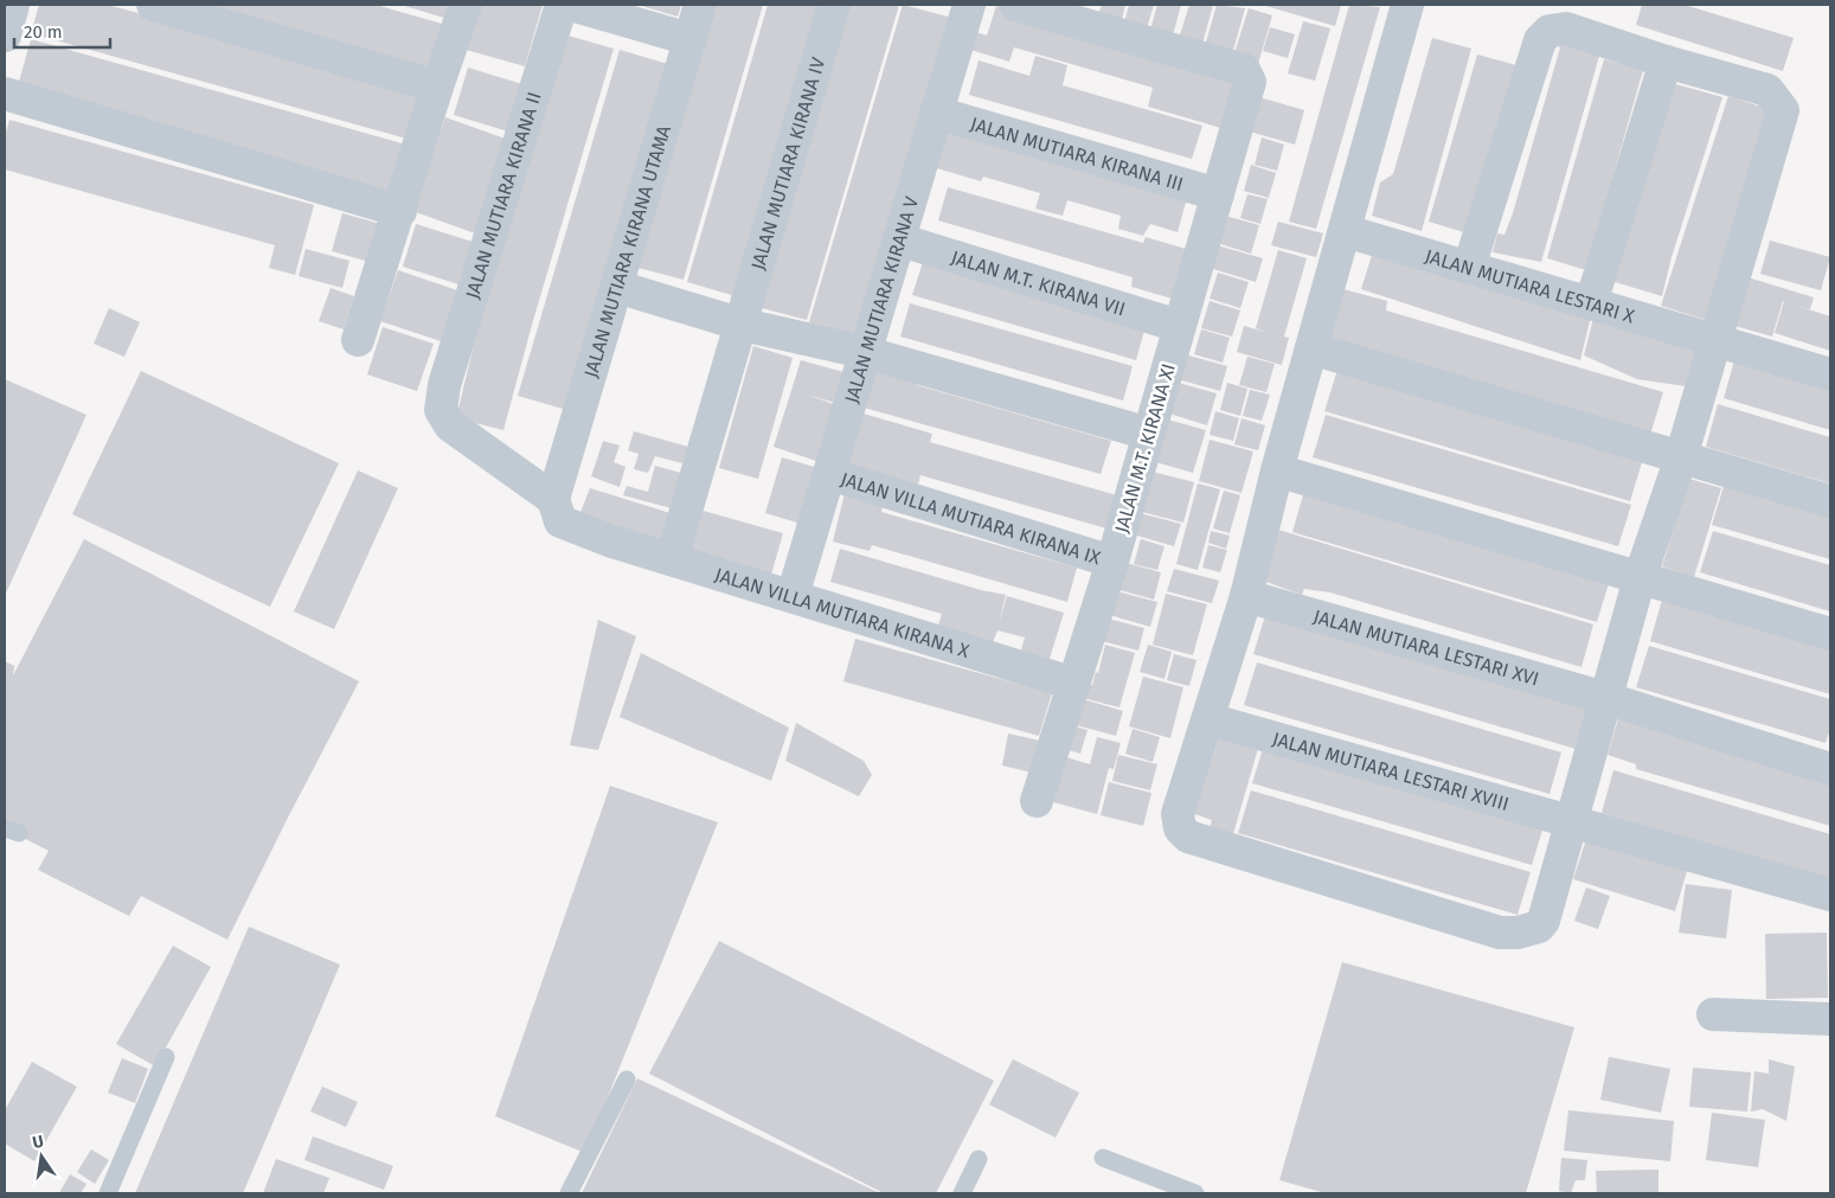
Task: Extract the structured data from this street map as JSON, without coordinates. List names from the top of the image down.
{
  "streets": {
    "street": [
      "JALAN MUTIARA KIRANA III",
      "JALAN MUTIARA KIRANA IV",
      "JALAN MUTIARA KIRANA II",
      "JALAN MUTIARA KIRANA UTAMA",
      "JALAN M.T. KIRANA VII",
      "JALAN MUTIARA LESTARI X",
      "JALAN MUTIARA KIRANA V",
      "JALAN M.T. KIRANA XI",
      "JALAN VILLA MUTIARA KIRANA IX",
      "JALAN VILLA MUTIARA KIRANA X",
      "JALAN MUTIARA LESTARI XVI",
      "JALAN MUTIARA LESTARI XVIII"
    ]
  },
  "crossings": [
    ["JALAN MUTIARA KIRANA III", "JALAN MUTIARA KIRANA V"],
    ["JALAN MUTIARA KIRANA III", "JALAN M.T. KIRANA XI"],
    ["JALAN MUTIARA KIRANA IV", "JALAN VILLA MUTIARA KIRANA X"],
    ["JALAN MUTIARA KIRANA II", "JALAN MUTIARA KIRANA UTAMA"],
    ["JALAN MUTIARA KIRANA II", "JALAN VILLA MUTIARA KIRANA X"],
    ["JALAN MUTIARA KIRANA UTAMA", "JALAN VILLA MUTIARA KIRANA X"],
    ["JALAN M.T. KIRANA VII", "JALAN MUTIARA KIRANA V"],
    ["JALAN M.T. KIRANA VII", "JALAN M.T. KIRANA XI"],
    ["JALAN MUTIARA KIRANA V", "JALAN VILLA MUTIARA KIRANA IX"],
    ["JALAN MUTIARA KIRANA V", "JALAN VILLA MUTIARA KIRANA X"],
    ["JALAN M.T. KIRANA XI", "JALAN VILLA MUTIARA KIRANA IX"],
    ["JALAN M.T. KIRANA XI", "JALAN VILLA MUTIARA KIRANA X"]
  ],
  "scale_bar": "20 m",
  "north": "top"
}
